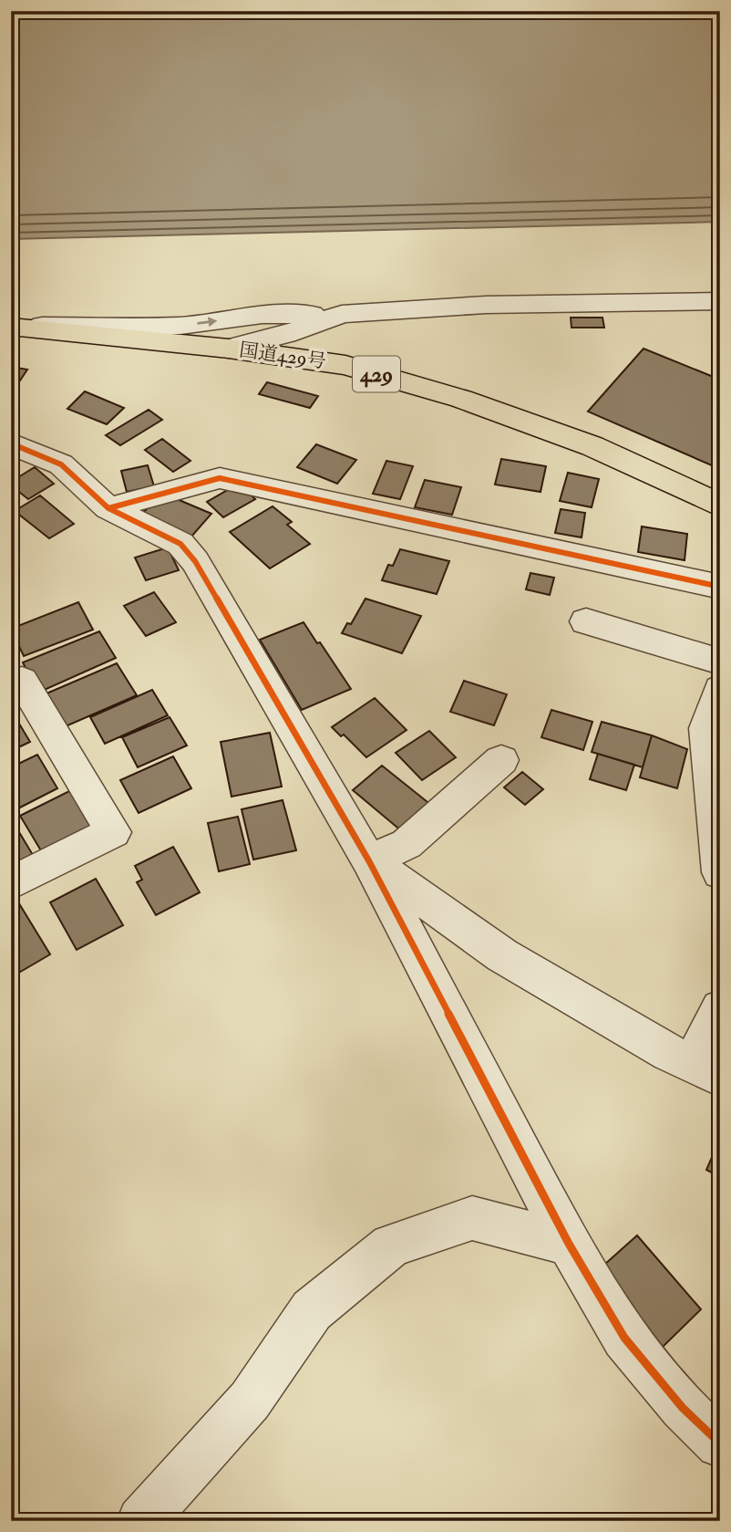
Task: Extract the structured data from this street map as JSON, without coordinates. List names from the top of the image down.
{
  "streets": {
    "highway": ["国道429号", "429"]
  }
}
